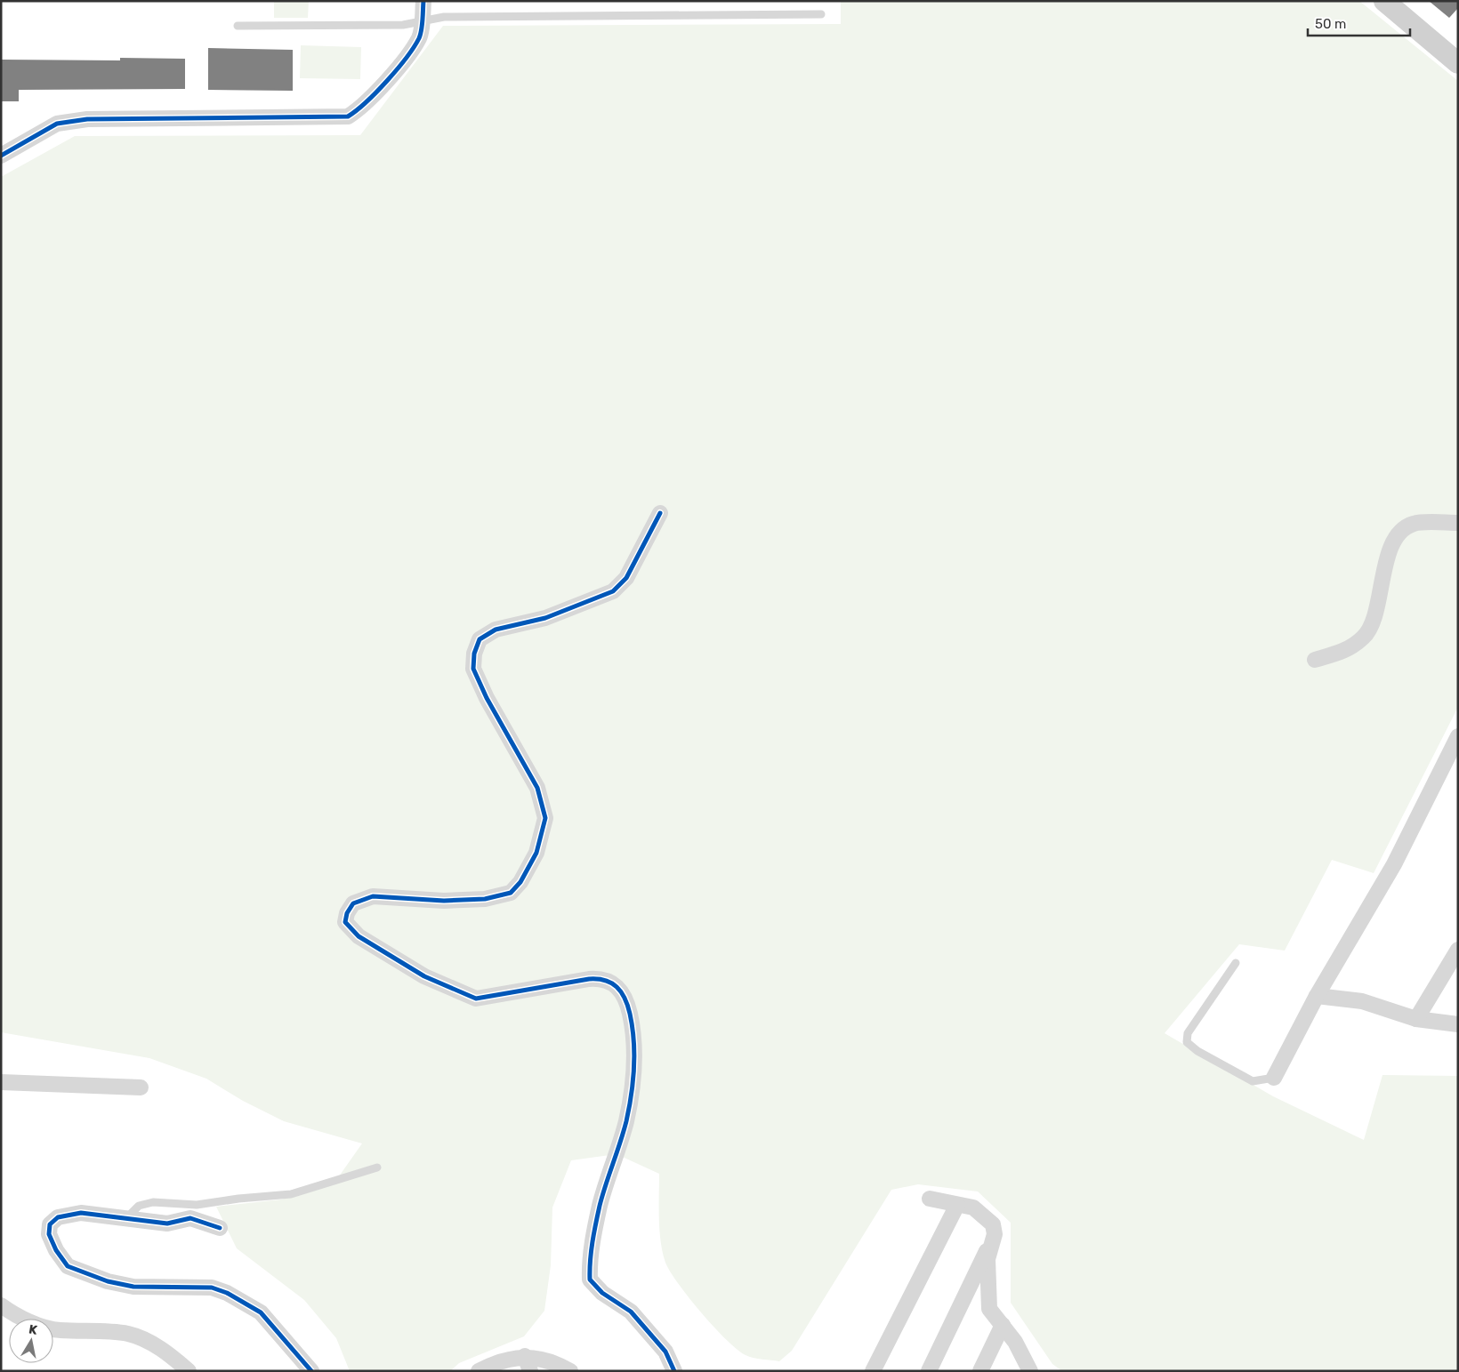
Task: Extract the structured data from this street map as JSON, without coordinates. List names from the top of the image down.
{
  "scale_bar": "50 m",
  "north": "top"
}
